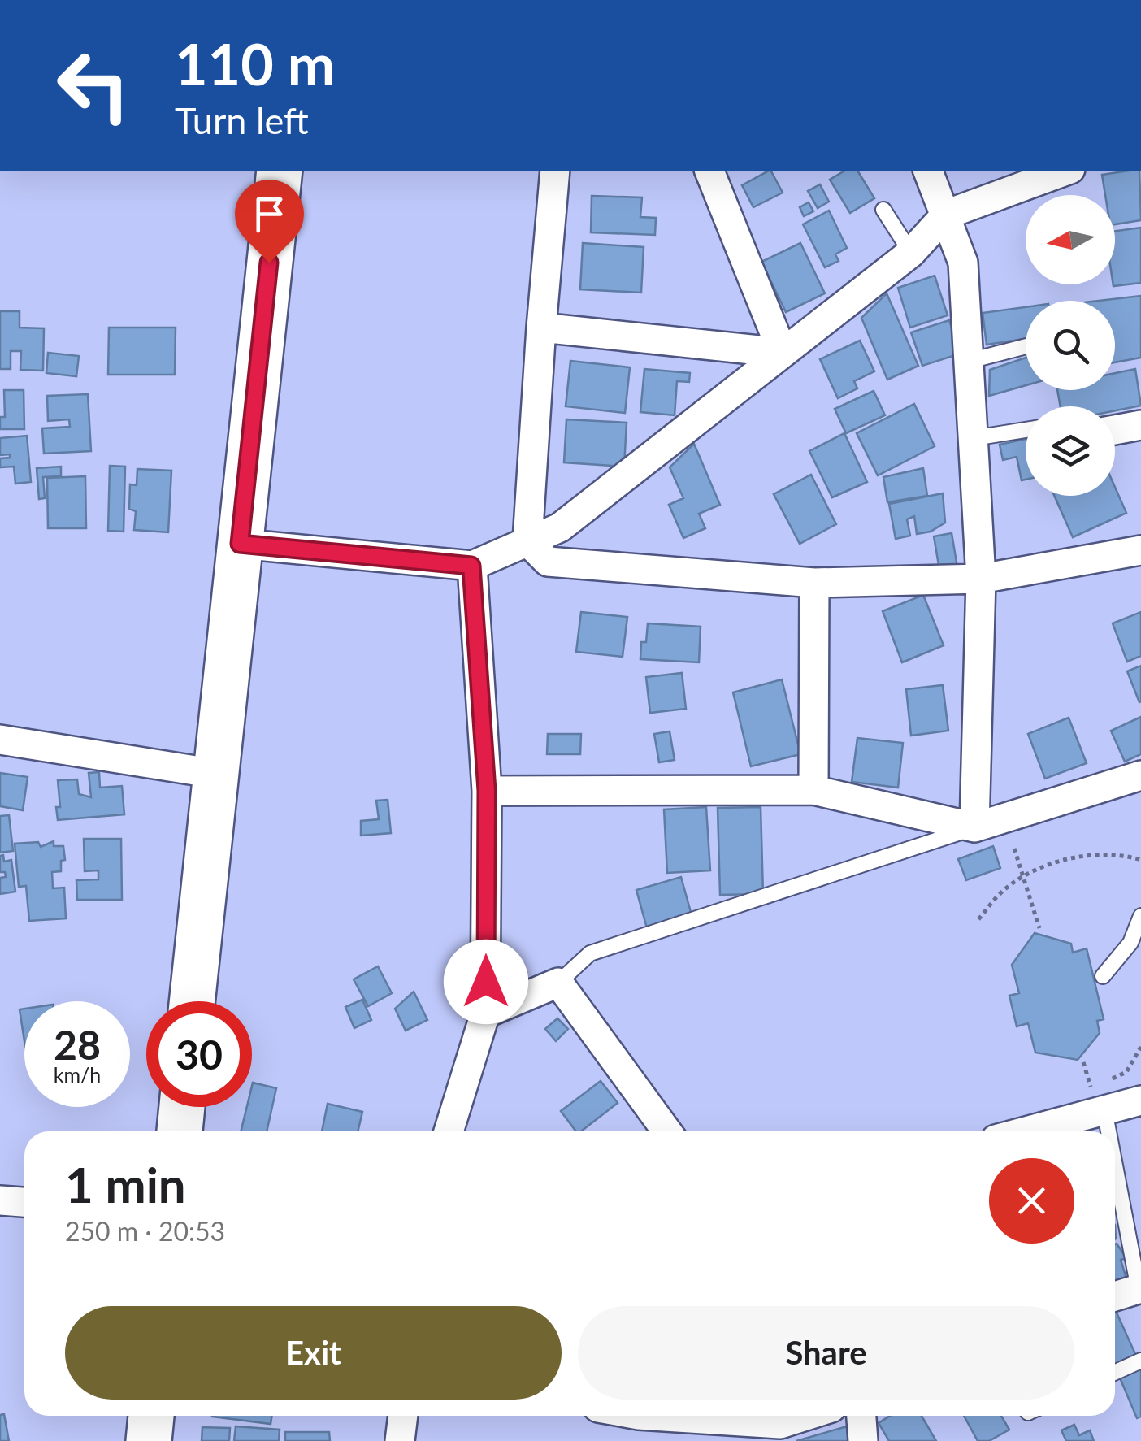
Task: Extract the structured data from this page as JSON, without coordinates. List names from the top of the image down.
{
  "north": "left",
  "page": {
    "turn": ["110 m", "Turn left"],
    "speed": "28 km/h",
    "limit": "30",
    "heading": ["1 min", "250 m · 20:53"],
    "buttons": ["Exit", "Share"]
  }
}
